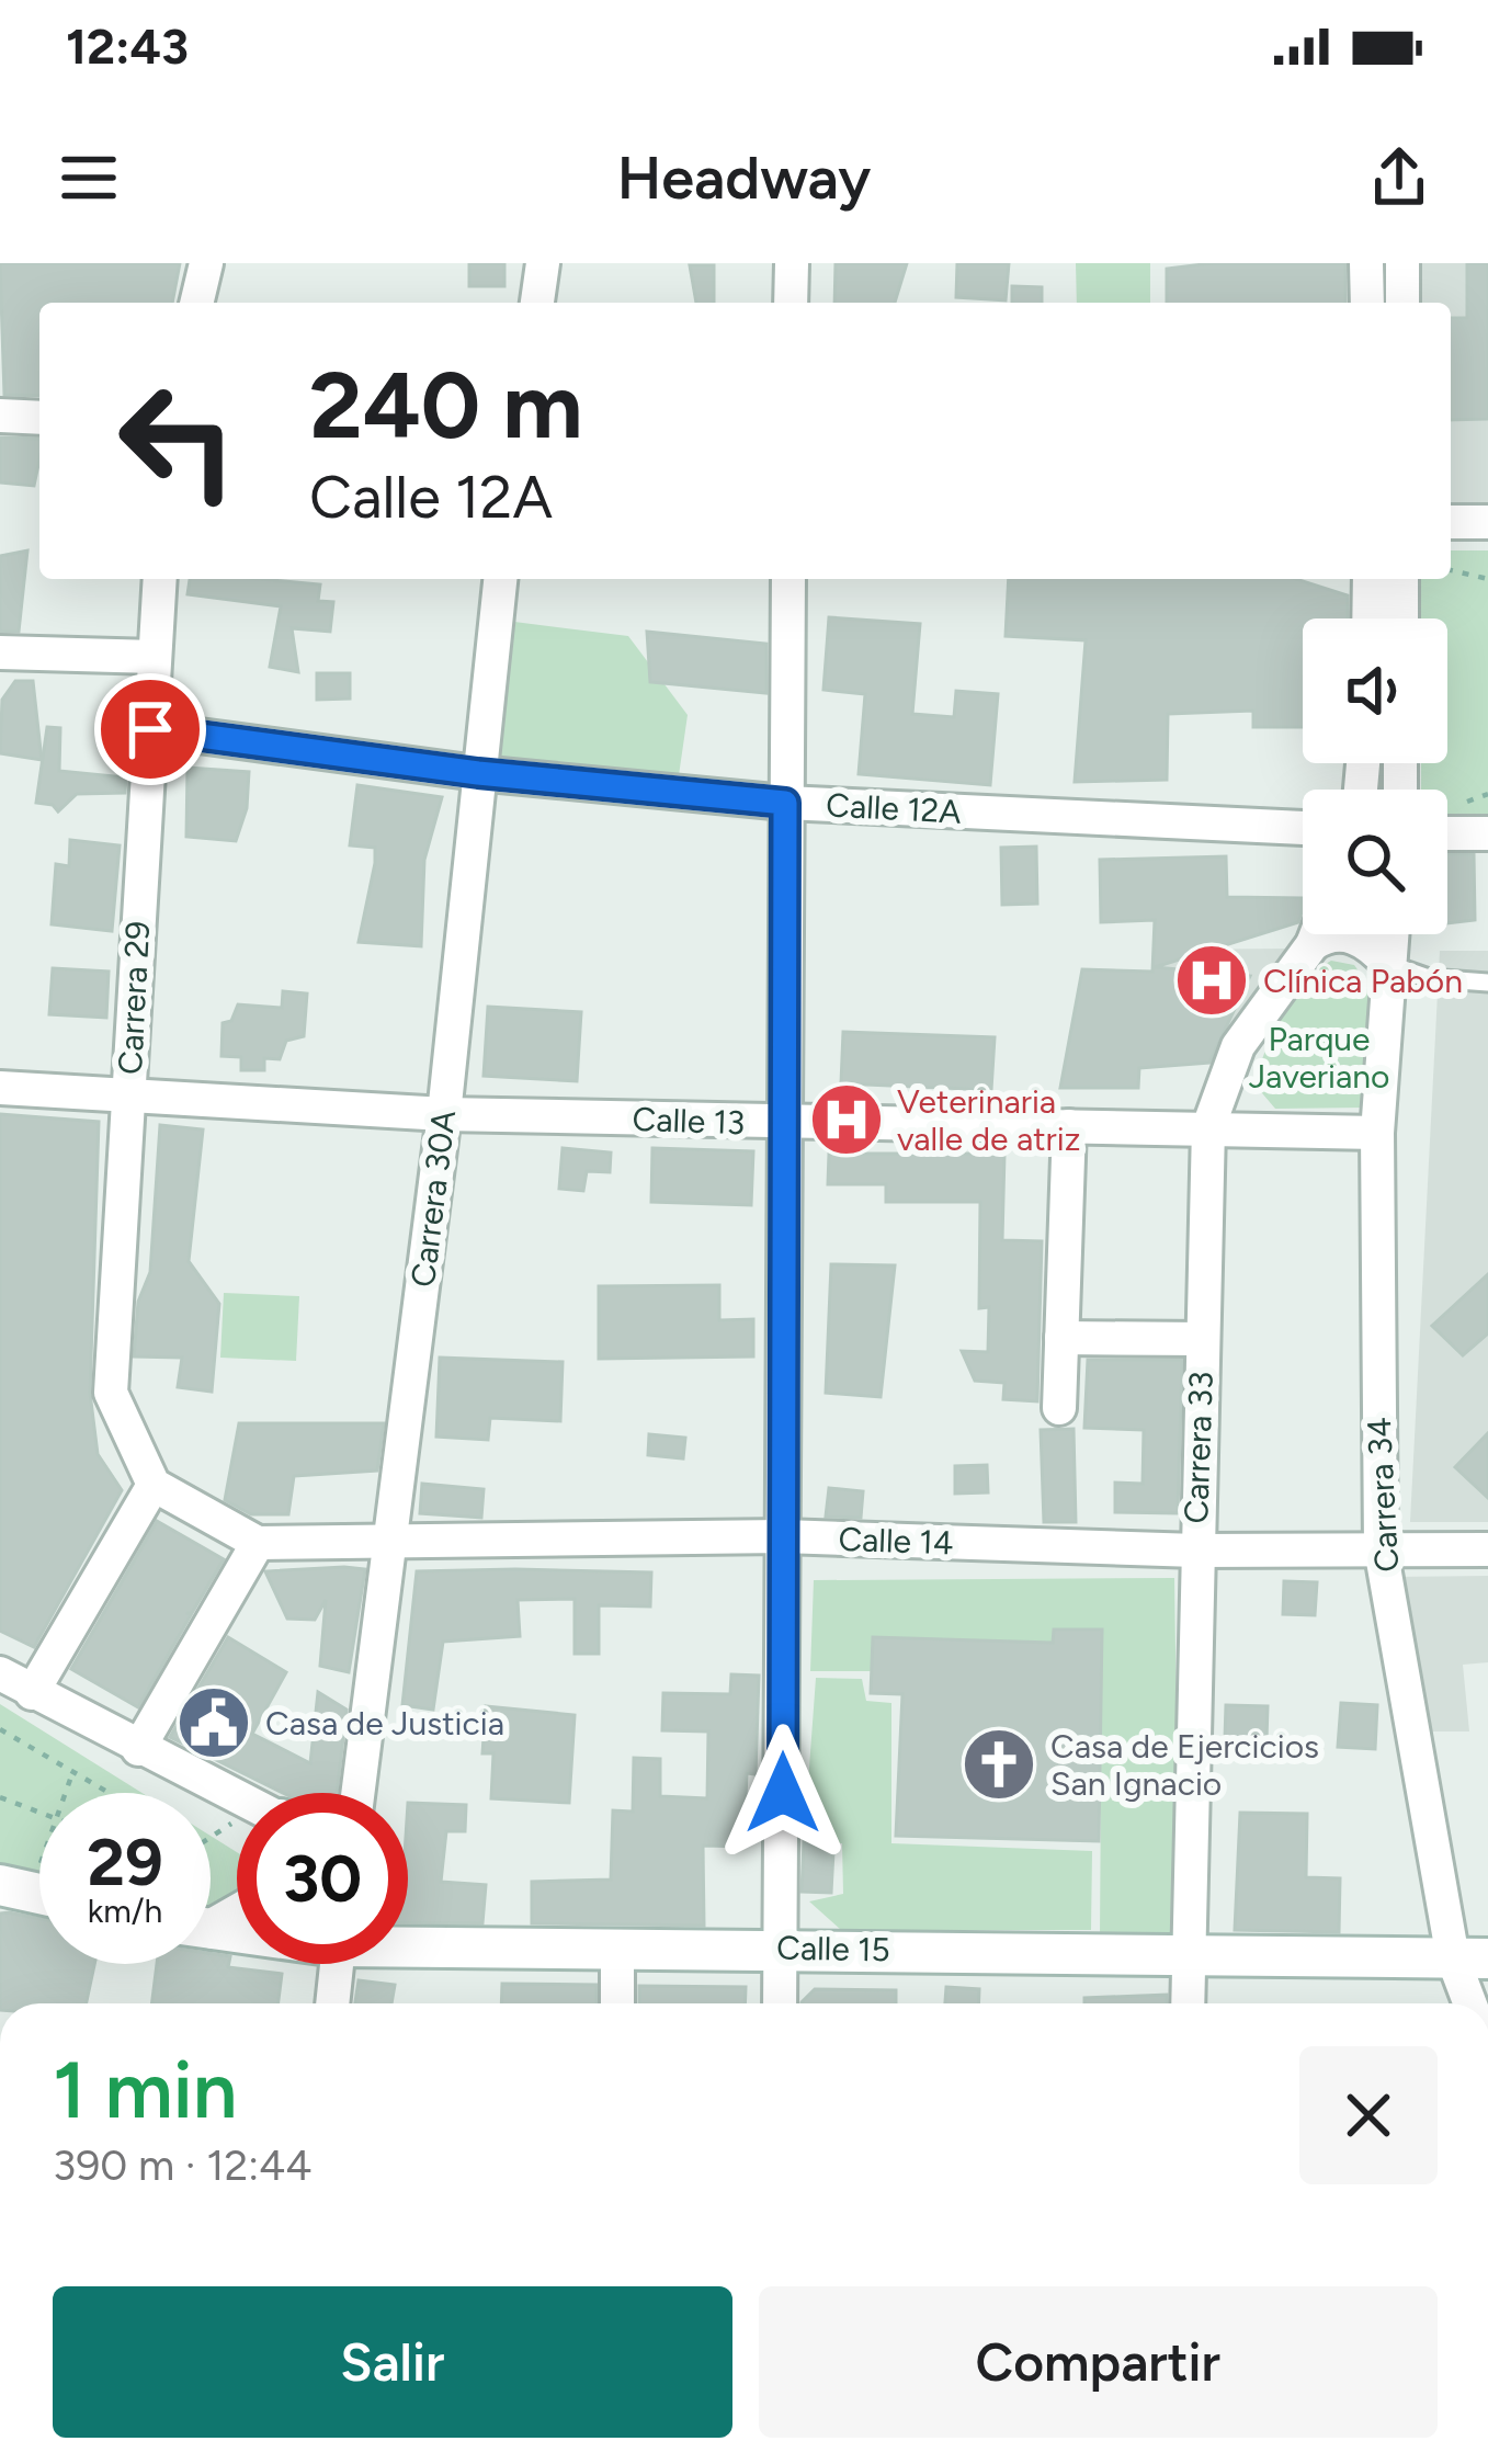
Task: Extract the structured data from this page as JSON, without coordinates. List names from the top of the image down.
{
  "streets": {
    "street": [
      "Calle 12A",
      "Carrera 29",
      "Calle 13",
      "Carrera 30A",
      "Carrera 33",
      "Carrera 34",
      "Calle 14",
      "Calle 15"
    ]
  },
  "crossings": [
    ["Calle 12A", "Carrera 29"],
    ["Calle 12A", "Carrera 30A"],
    ["Carrera 29", "Calle 13"],
    ["Calle 13", "Carrera 30A"],
    ["Calle 13", "Carrera 33"],
    ["Calle 13", "Carrera 34"],
    ["Carrera 30A", "Calle 14"],
    ["Carrera 33", "Calle 14"],
    ["Carrera 33", "Calle 15"],
    ["Carrera 34", "Calle 14"],
    ["Carrera 34", "Calle 15"]
  ],
  "parks": ["Parque Javeriano"],
  "places": {
    "hospital": ["Clínica Pabón", "Veterinaria valle de atriz"],
    "public building": ["Casa de Justicia"],
    "church": ["Casa de Ejercicios San Ignacio"]
  },
  "page": {
    "status": "12:43",
    "header": "Headway",
    "turn": ["240 m", "Calle 12A"],
    "speed": "29 km/h",
    "limit": "30",
    "heading": ["1 min", "390 m · 12:44"],
    "buttons": ["Salir", "Compartir"]
  }
}
